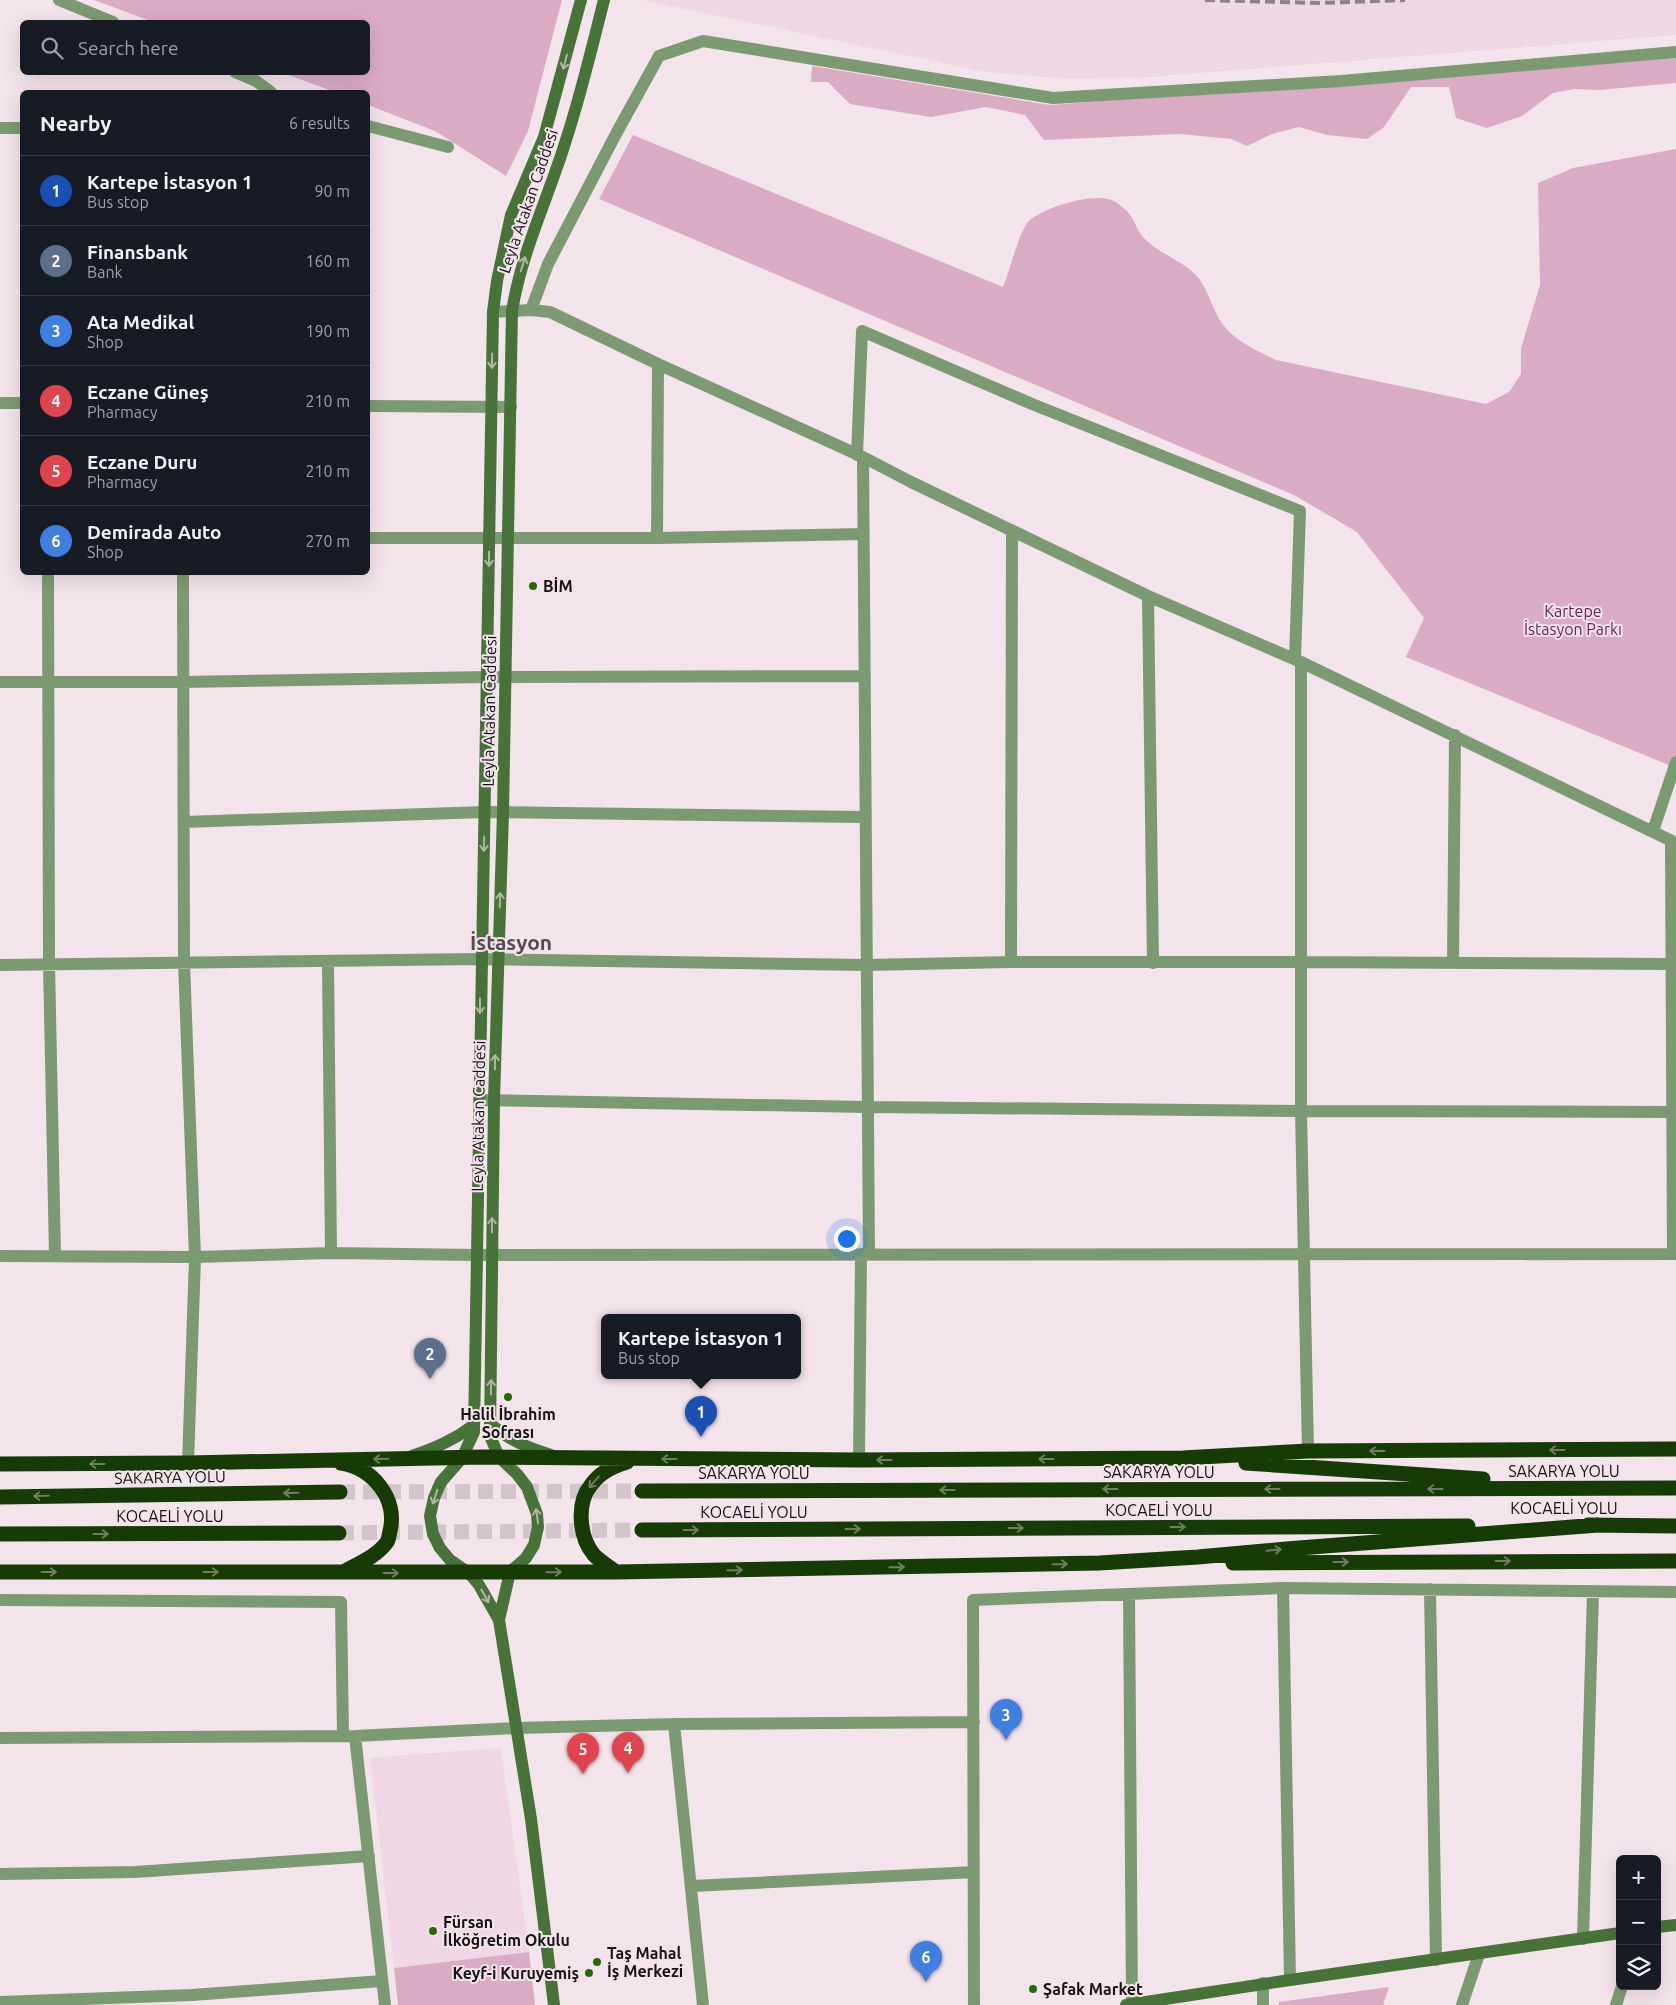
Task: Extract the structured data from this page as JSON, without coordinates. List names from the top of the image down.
{
  "streets": {
    "highway": ["SAKARYA YOLU", "KOCAELİ YOLU"],
    "main road": ["Leyla Atakan Caddesi"]
  },
  "districts": ["İstasyon"],
  "parks": ["Kartepe İstasyon Parkı"],
  "places": [
    "BİM",
    "Halil İbrahim Sofrası",
    "Fürsan İlköğretim Okulu",
    "Taş Mahal İş Merkezi",
    "Keyf-i Kuruyemiş",
    "Şafak Market"
  ],
  "page": {
    "search": "Search here",
    "heading": ["Nearby", "6 results"],
    "list": [
      {
        "mark": "1",
        "name": "Kartepe İstasyon 1",
        "note": "Bus stop",
        "value": "90 m"
      },
      {
        "mark": "2",
        "name": "Finansbank",
        "note": "Bank",
        "value": "160 m"
      },
      {
        "mark": "3",
        "name": "Ata Medikal",
        "note": "Shop",
        "value": "190 m"
      },
      {
        "mark": "4",
        "name": "Eczane Güneş",
        "note": "Pharmacy",
        "value": "210 m"
      },
      {
        "mark": "5",
        "name": "Eczane Duru",
        "note": "Pharmacy",
        "value": "210 m"
      },
      {
        "mark": "6",
        "name": "Demirada Auto",
        "note": "Shop",
        "value": "270 m"
      }
    ],
    "popup": ["Kartepe İstasyon 1", "Bus stop"],
    "pins": [
      "2",
      "1",
      "3",
      "4",
      "5",
      "6"
    ],
    "map_buttons": ["+", "−"]
  }
}
